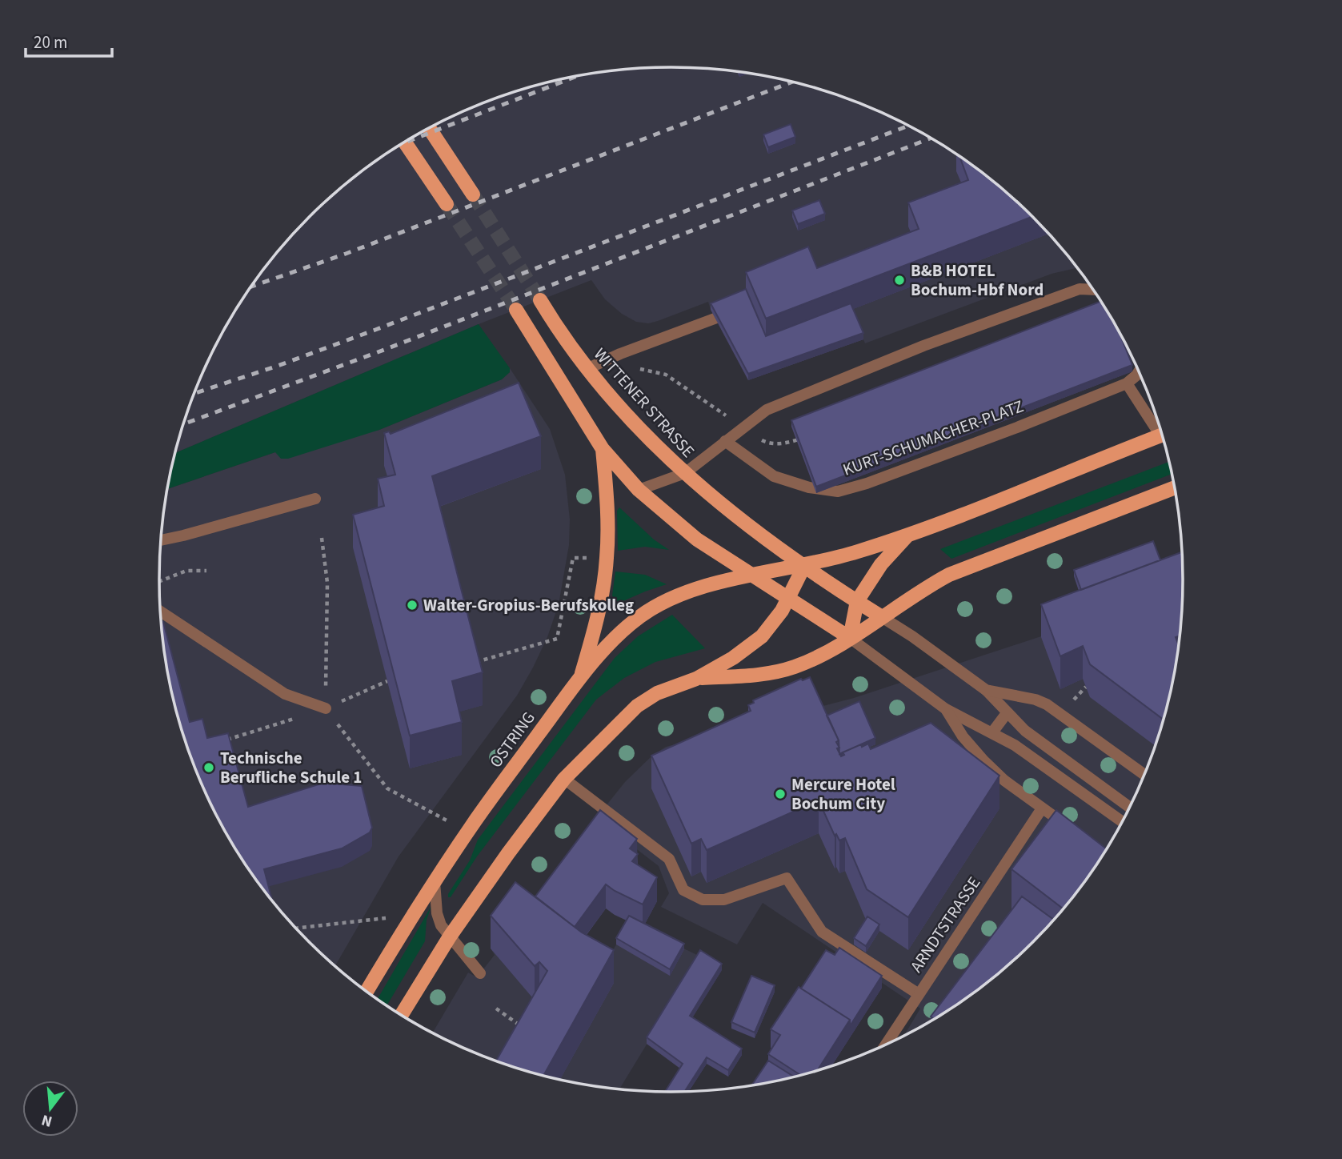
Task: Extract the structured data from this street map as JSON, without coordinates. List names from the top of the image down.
{
  "streets": {
    "main road": ["WITTENER STRASSE", "OSTRING"],
    "street": ["KURT-SCHUMACHER-PLATZ", "ARNDTSTRASSE"]
  },
  "places": [
    "B&B HOTEL Bochum-Hbf Nord",
    "Walter-Gropius-Berufskolleg",
    "Technische Berufliche Schule 1",
    "Mercure Hotel Bochum City"
  ],
  "scale_bar": "20 m",
  "north": "bottom"
}
